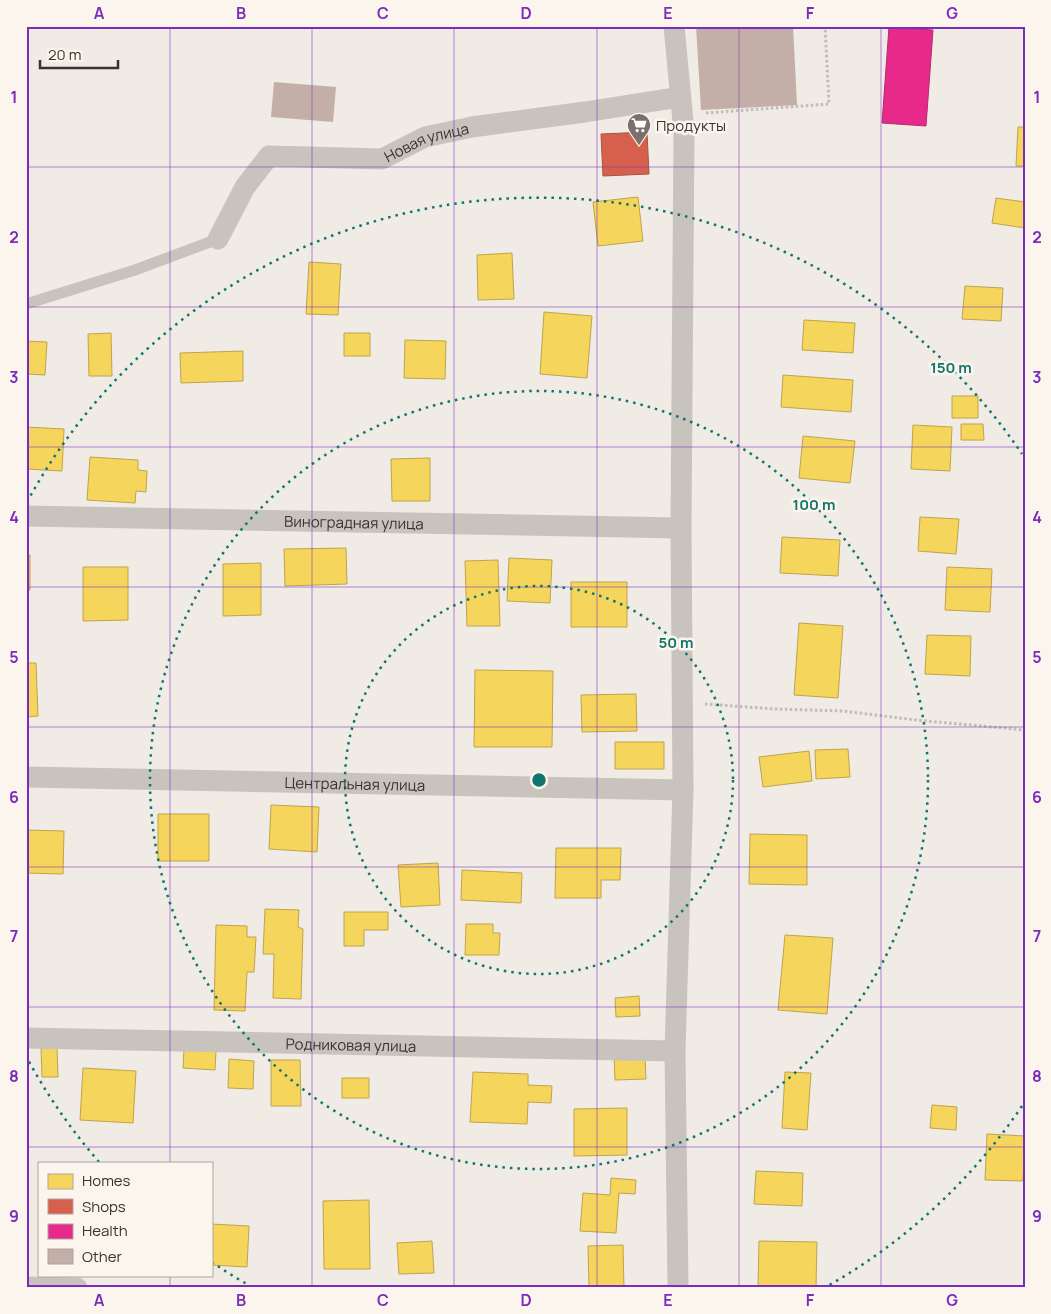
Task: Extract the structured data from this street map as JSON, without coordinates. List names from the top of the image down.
{
  "streets": {
    "street": [
      "Новая улица",
      "Виноградная улица",
      "Центральная улица",
      "Родниковая улица"
    ]
  },
  "places": {
    "supermarket": ["Продукты"]
  },
  "legend": [
    "Homes",
    "Shops",
    "Health",
    "Other"
  ],
  "scale_bar": "20 m",
  "grid": {
    "columns": [
      "A",
      "B",
      "C",
      "D",
      "E",
      "F",
      "G"
    ],
    "rows": [
      "1",
      "2",
      "3",
      "4",
      "5",
      "6",
      "7",
      "8",
      "9"
    ]
  },
  "rings": ["150 m", "100 m", "50 m"]
}
